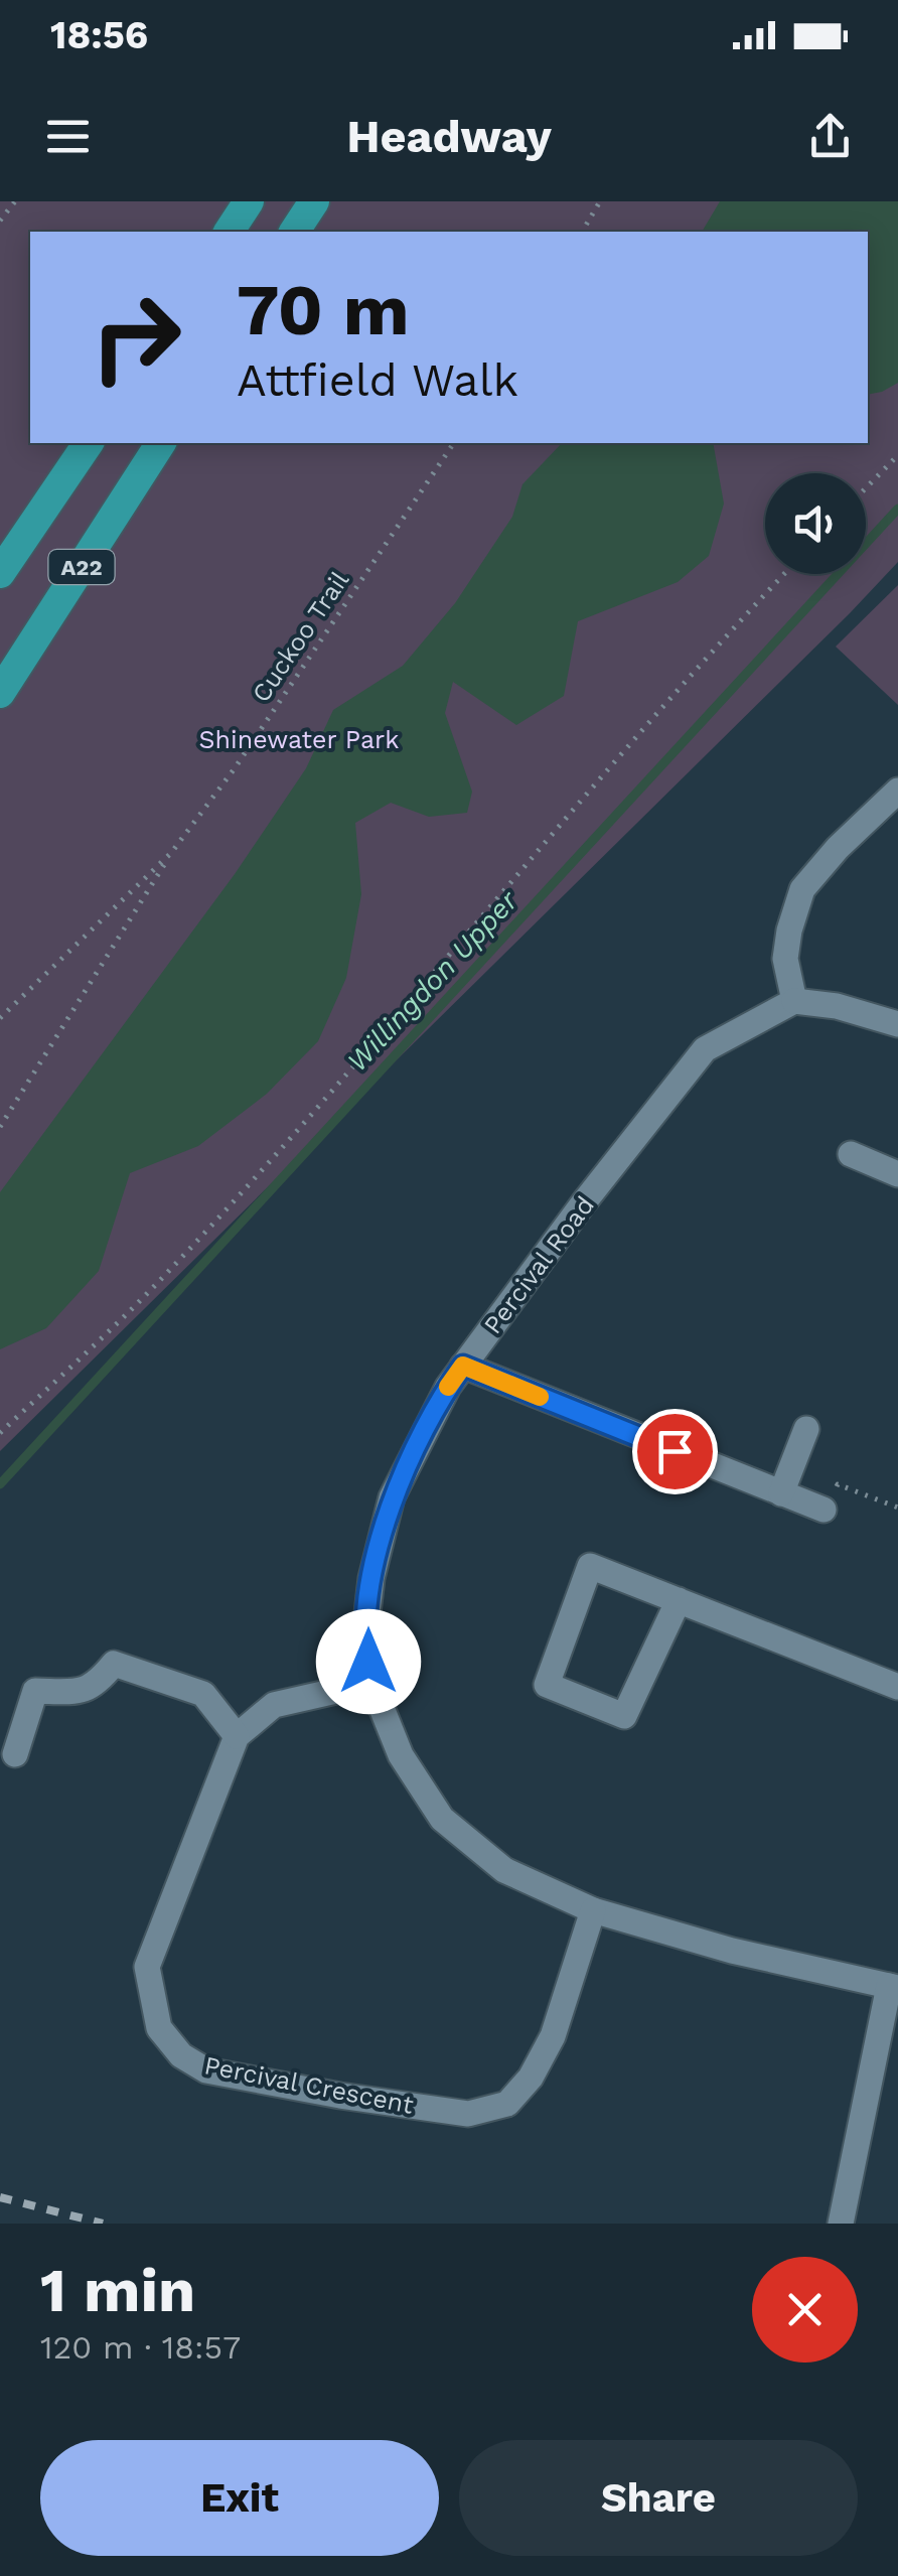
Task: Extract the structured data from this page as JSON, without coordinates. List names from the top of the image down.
{
  "streets": {
    "highway": ["A22"],
    "street": ["Percival Road", "Percival Crescent"],
    "path": ["Cuckoo Trail"]
  },
  "crossings": [
    ["Percival Road", "Percival Crescent"]
  ],
  "water": ["Willingdon Upper"],
  "parks": ["Shinewater Park"],
  "page": {
    "status": "18:56",
    "header": "Headway",
    "turn": ["70 m", "Attfield Walk"],
    "heading": ["1 min", "120 m · 18:57"],
    "buttons": ["Exit", "Share"]
  }
}
